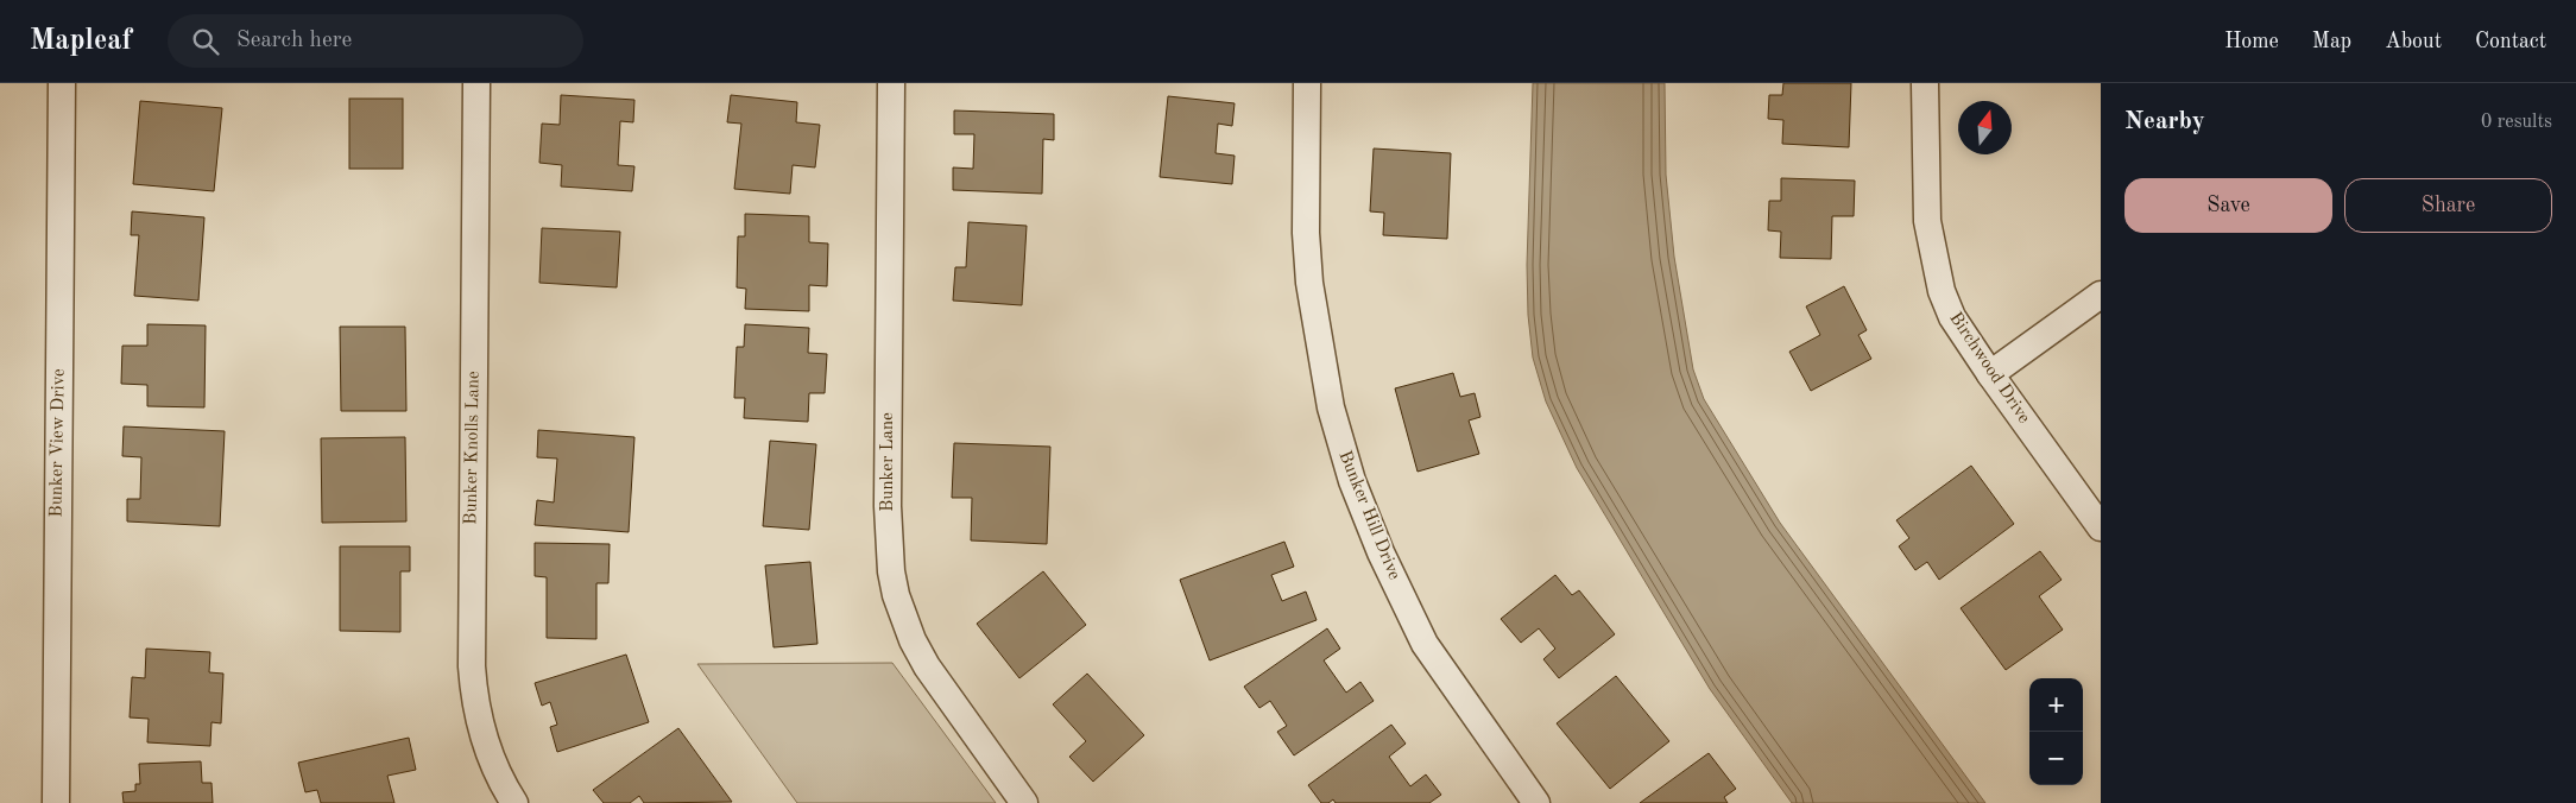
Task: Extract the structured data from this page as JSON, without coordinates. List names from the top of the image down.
{
  "streets": {
    "street": [
      "Birchwood Drive",
      "Bunker View Drive",
      "Bunker Knolls Lane",
      "Bunker Lane",
      "Bunker Hill Drive"
    ]
  },
  "north": "top",
  "page": {
    "header": "Mapleaf",
    "search": "Search here",
    "nav": [
      "Home",
      "Map",
      "About",
      "Contact"
    ],
    "heading": ["Nearby", "0 results"],
    "buttons": ["Save", "Share"],
    "map_buttons": ["+", "−"]
  }
}
